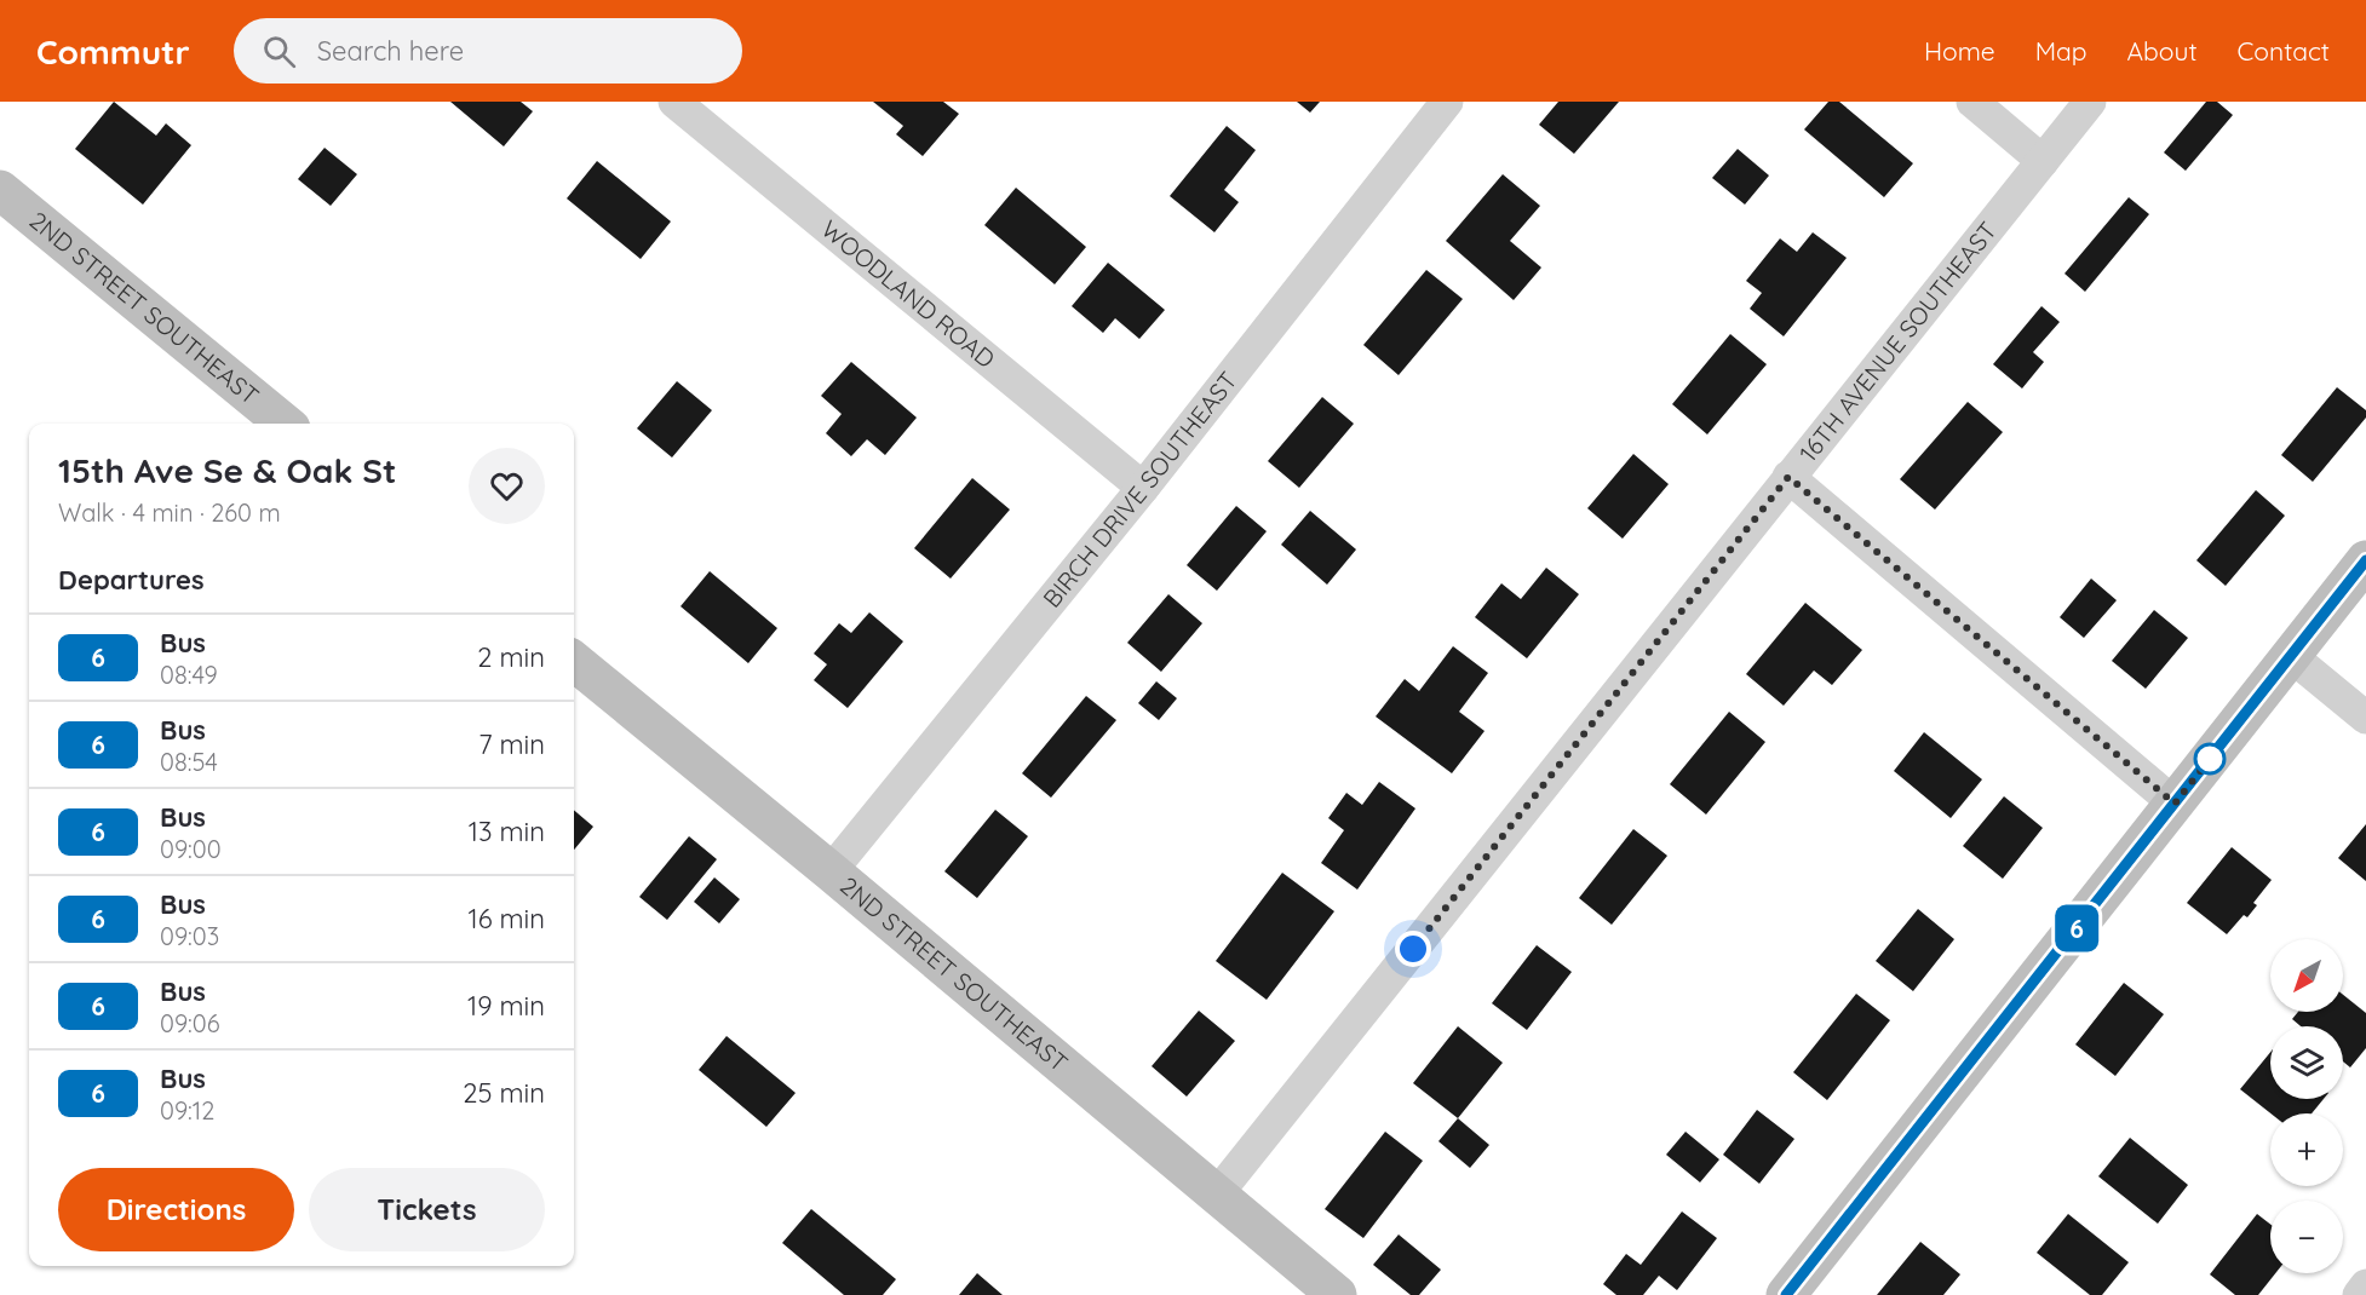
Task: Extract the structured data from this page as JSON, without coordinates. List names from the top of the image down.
{
  "streets": {
    "street": [
      "WOODLAND ROAD",
      "2ND STREET SOUTHEAST",
      "16TH AVENUE SOUTHEAST",
      "BIRCH DRIVE SOUTHEAST"
    ]
  },
  "crossings": [
    ["WOODLAND ROAD", "BIRCH DRIVE SOUTHEAST"],
    ["2ND STREET SOUTHEAST", "16TH AVENUE SOUTHEAST"],
    ["2ND STREET SOUTHEAST", "BIRCH DRIVE SOUTHEAST"]
  ],
  "lines": ["bus line 6"],
  "north": "bottom left",
  "page": {
    "header": "Commutr",
    "search": "Search here",
    "nav": [
      "Home",
      "Map",
      "About",
      "Contact"
    ],
    "on_map": "6",
    "heading": [
      ["15th Ave Se & Oak St", "Walk · 4 min · 260 m"],
      "Departures"
    ],
    "list": [
      {
        "mark": "6",
        "name": "Bus",
        "note": "08:49",
        "value": "2 min"
      },
      {
        "mark": "6",
        "name": "Bus",
        "note": "08:54",
        "value": "7 min"
      },
      {
        "mark": "6",
        "name": "Bus",
        "note": "09:00",
        "value": "13 min"
      },
      {
        "mark": "6",
        "name": "Bus",
        "note": "09:03",
        "value": "16 min"
      },
      {
        "mark": "6",
        "name": "Bus",
        "note": "09:06",
        "value": "19 min"
      },
      {
        "mark": "6",
        "name": "Bus",
        "note": "09:12",
        "value": "25 min"
      }
    ],
    "map_buttons": ["+", "−"],
    "buttons": ["Directions", "Tickets"]
  }
}
